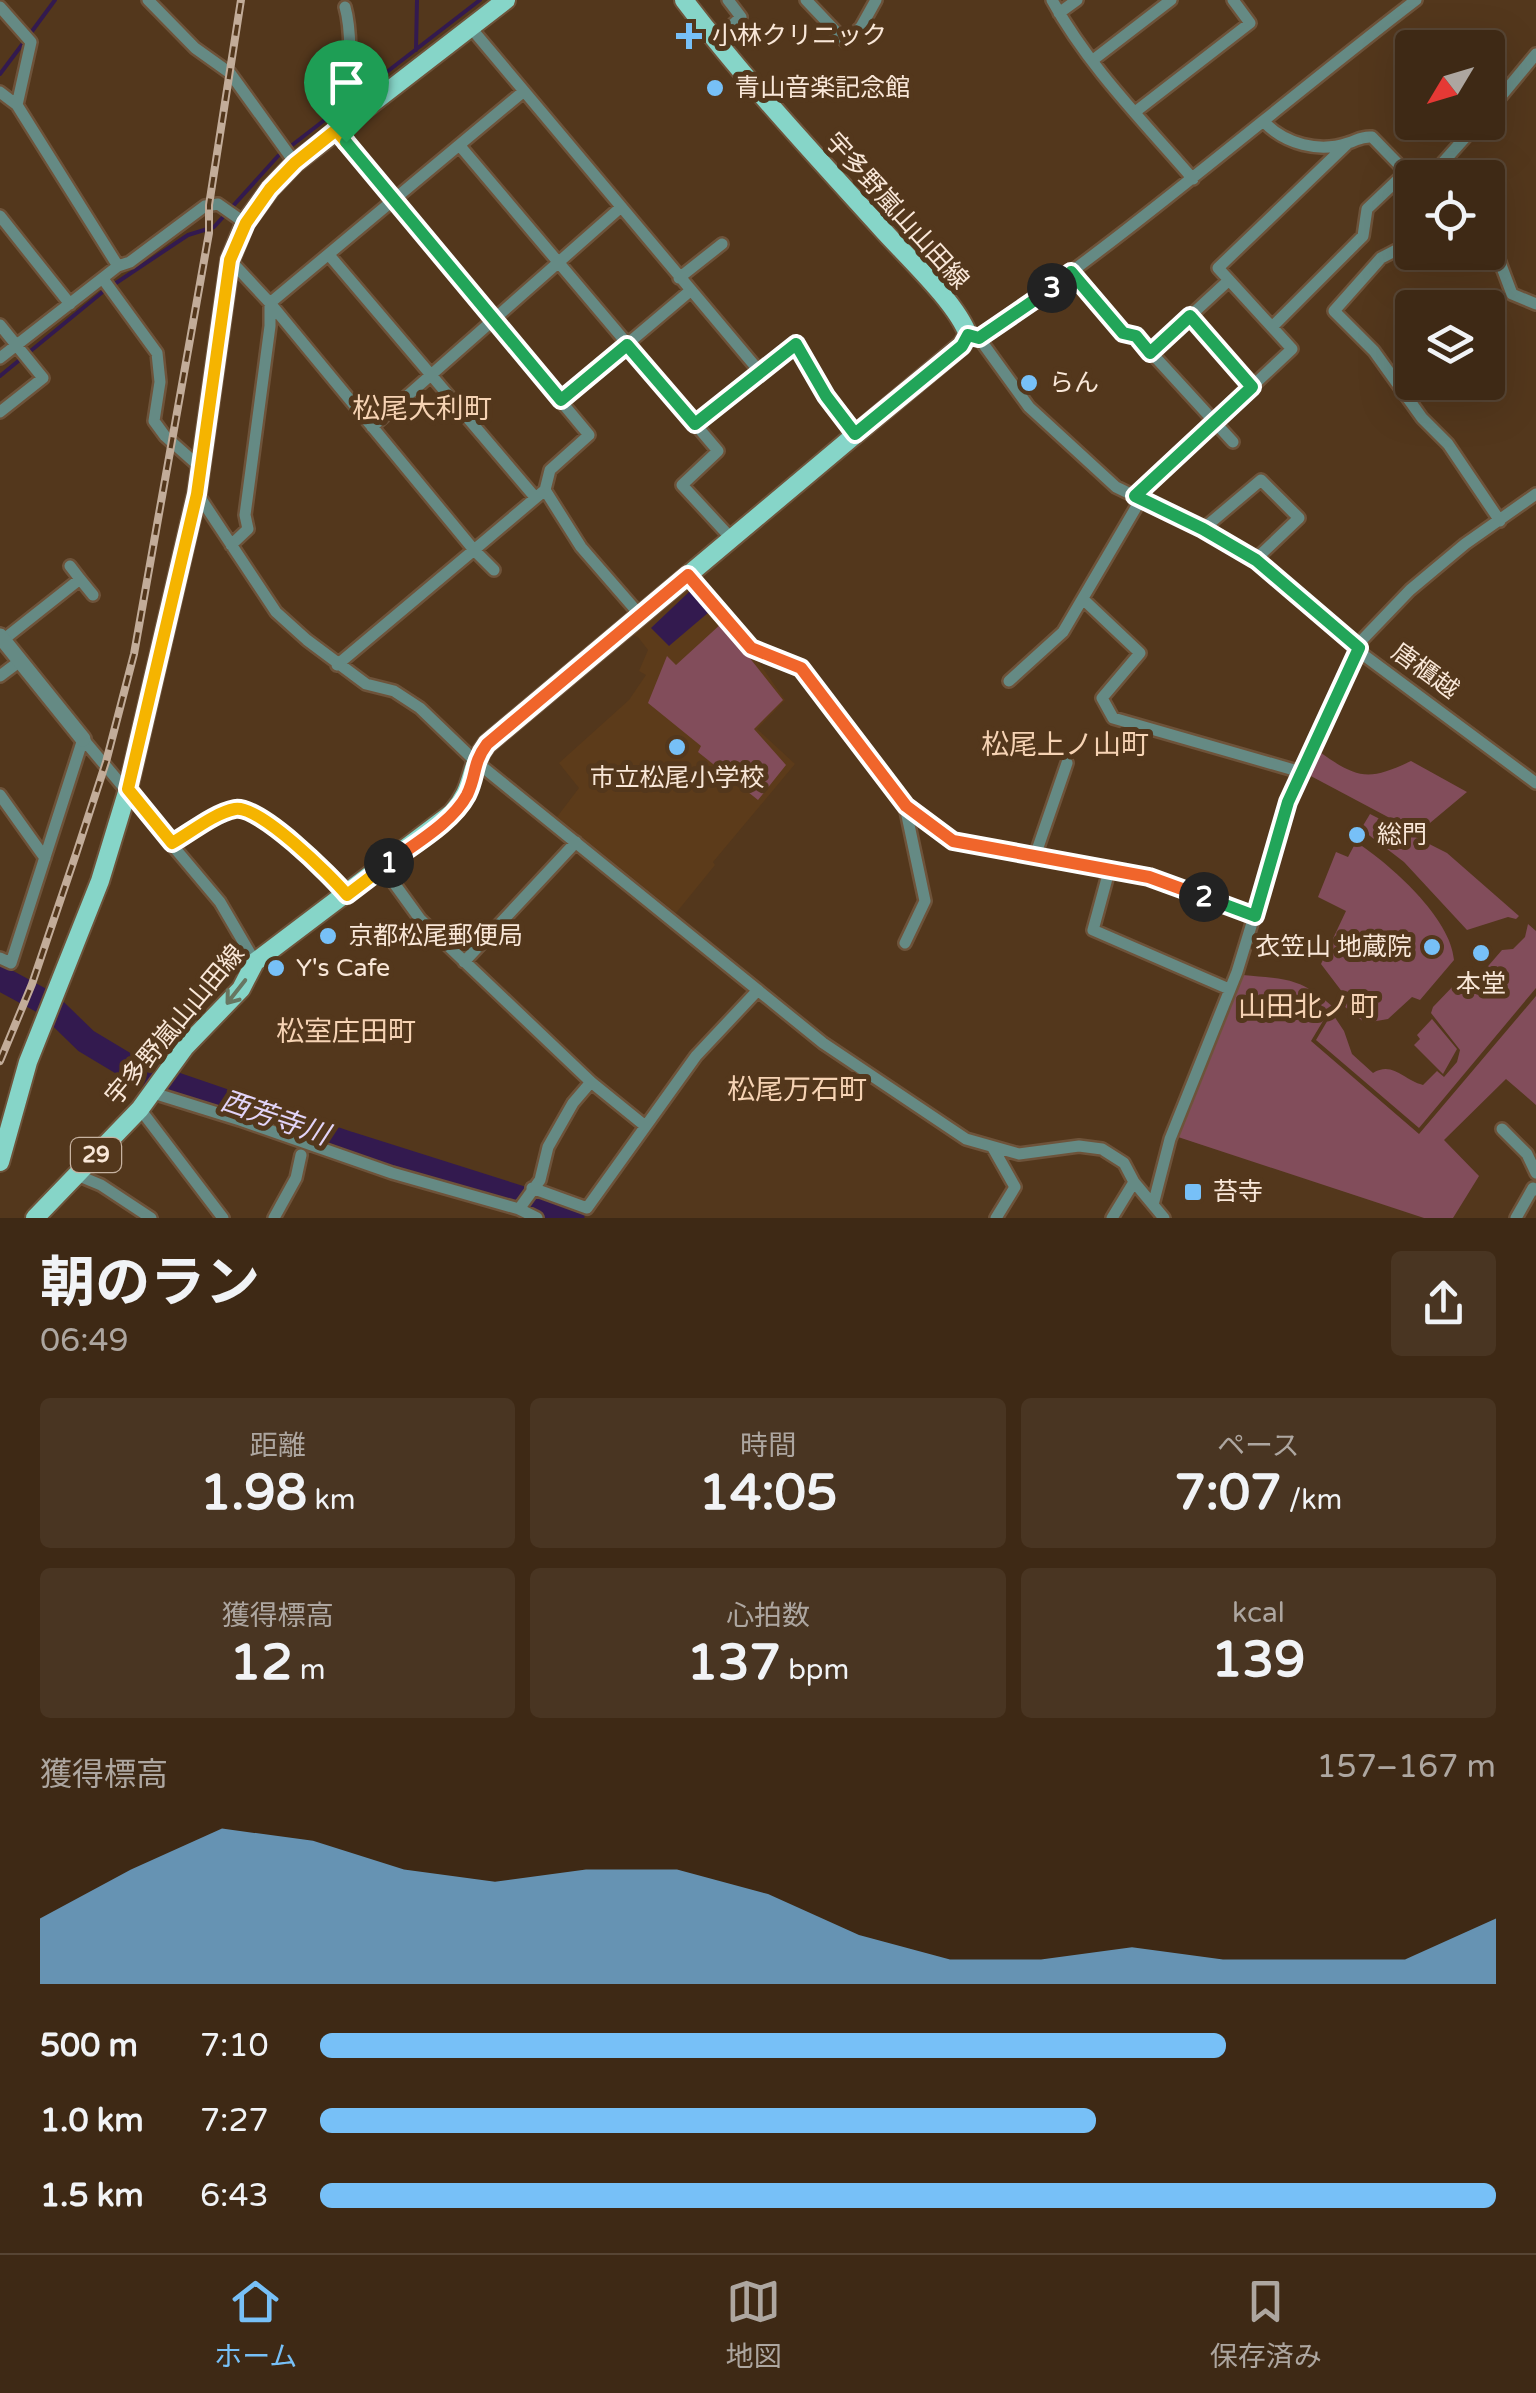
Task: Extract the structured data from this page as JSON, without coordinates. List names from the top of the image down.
{
  "streets": {
    "main road": ["宇多野嵐山山田線", "29"],
    "street": ["唐櫃越"]
  },
  "crossings": [
    ["宇多野嵐山山田線", "唐櫃越"]
  ],
  "districts": [
    "松尾大利町",
    "松尾上ノ山町",
    "山田北ノ町",
    "松室庄田町",
    "松尾万石町"
  ],
  "water": ["西芳寺川"],
  "places": {
    "health": ["小林クリニック"],
    "other": [
      "青山音楽記念館",
      "らん",
      "市立松尾小学校",
      "総門",
      "京都松尾郵便局",
      "衣笠山 地蔵院",
      "本堂",
      "Y's Cafe"
    ],
    "transit": ["苔寺"]
  },
  "north": "bottom left",
  "page": {
    "pins": ["3", "1", "2"],
    "heading": ["朝のラン", "06:49"],
    "stats": [
      ["距離", "1.98 km"],
      ["時間", "14:05"],
      ["ペース", "7:07 /km"],
      ["獲得標高", "12 m"],
      ["心拍数", "137 bpm"],
      ["kcal", "139"]
    ],
    "chart": ["獲得標高", "157–167 m"],
    "list": [
      {
        "name": "500 m",
        "note": "7:10"
      },
      {
        "name": "1.0 km",
        "note": "7:27"
      },
      {
        "name": "1.5 km",
        "note": "6:43"
      }
    ],
    "tabs": ["ホーム", "地図", "保存済み"]
  }
}
